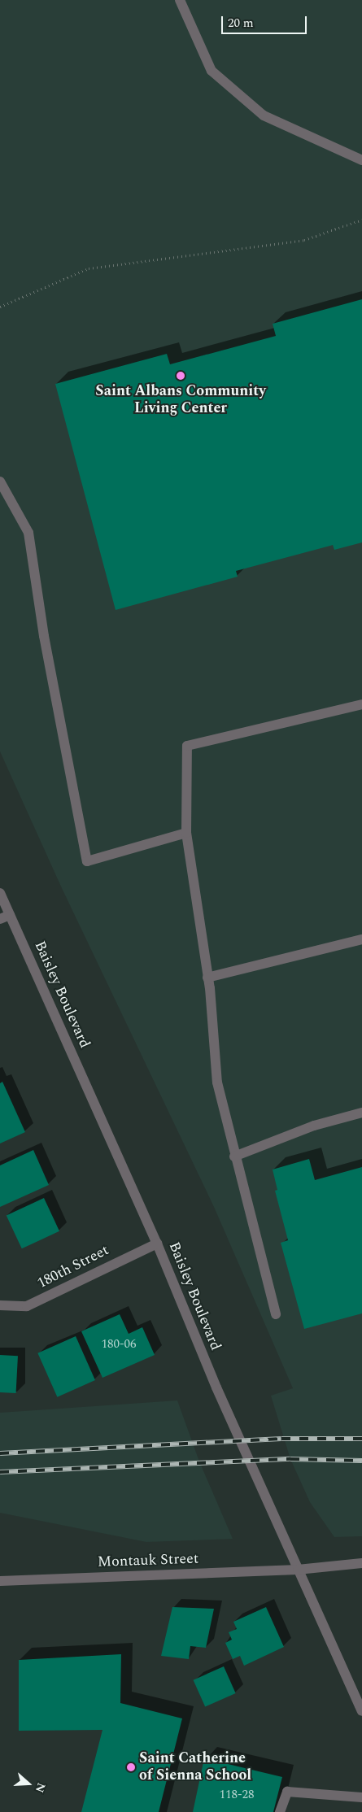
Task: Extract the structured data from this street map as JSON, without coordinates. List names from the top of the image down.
{
  "streets": {
    "street": ["Baisley Boulevard", "180th Street", "Montauk Street"]
  },
  "crossings": [
    ["Baisley Boulevard", "180th Street"],
    ["Baisley Boulevard", "Montauk Street"]
  ],
  "places": ["Saint Albans Community Living Center", "Saint Catherine of Sienna School"],
  "house_numbers": ["180-06", "118-28"],
  "scale_bar": "20 m",
  "north": "right"
}
